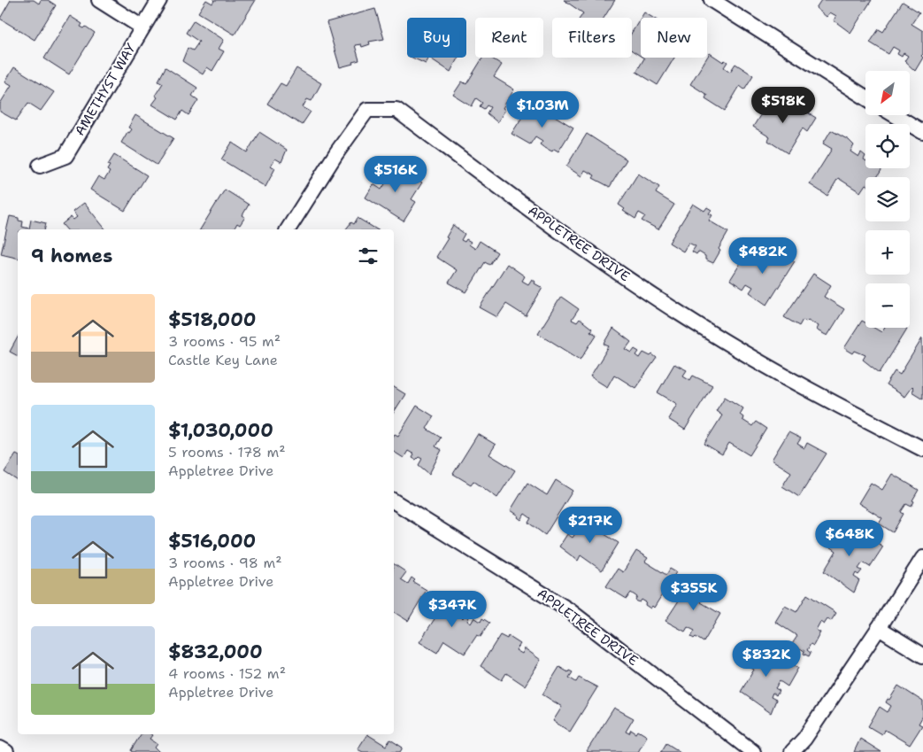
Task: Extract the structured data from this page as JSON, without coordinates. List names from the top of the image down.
{
  "streets": {
    "street": ["AMETHYST WAY", "APPLETREE DRIVE"]
  },
  "north": "bottom left",
  "page": {
    "chip": [
      "Buy",
      "Rent",
      "Filters",
      "New"
    ],
    "map_buttons": ["+", "−"],
    "price": [
      "$518K",
      "$1.03M",
      "$516K",
      "$482K",
      "$217K",
      "$648K",
      "$355K",
      "$347K",
      "$832K"
    ],
    "heading": "9 homes",
    "list": [
      {
        "name": "$518,000",
        "note": "3 rooms · 95 m² · Castle Key Lane"
      },
      {
        "name": "$1,030,000",
        "note": "5 rooms · 178 m² · Appletree Drive"
      },
      {
        "name": "$516,000",
        "note": "3 rooms · 98 m² · Appletree Drive"
      },
      {
        "name": "$832,000",
        "note": "4 rooms · 152 m² · Appletree Drive"
      }
    ]
  }
}
